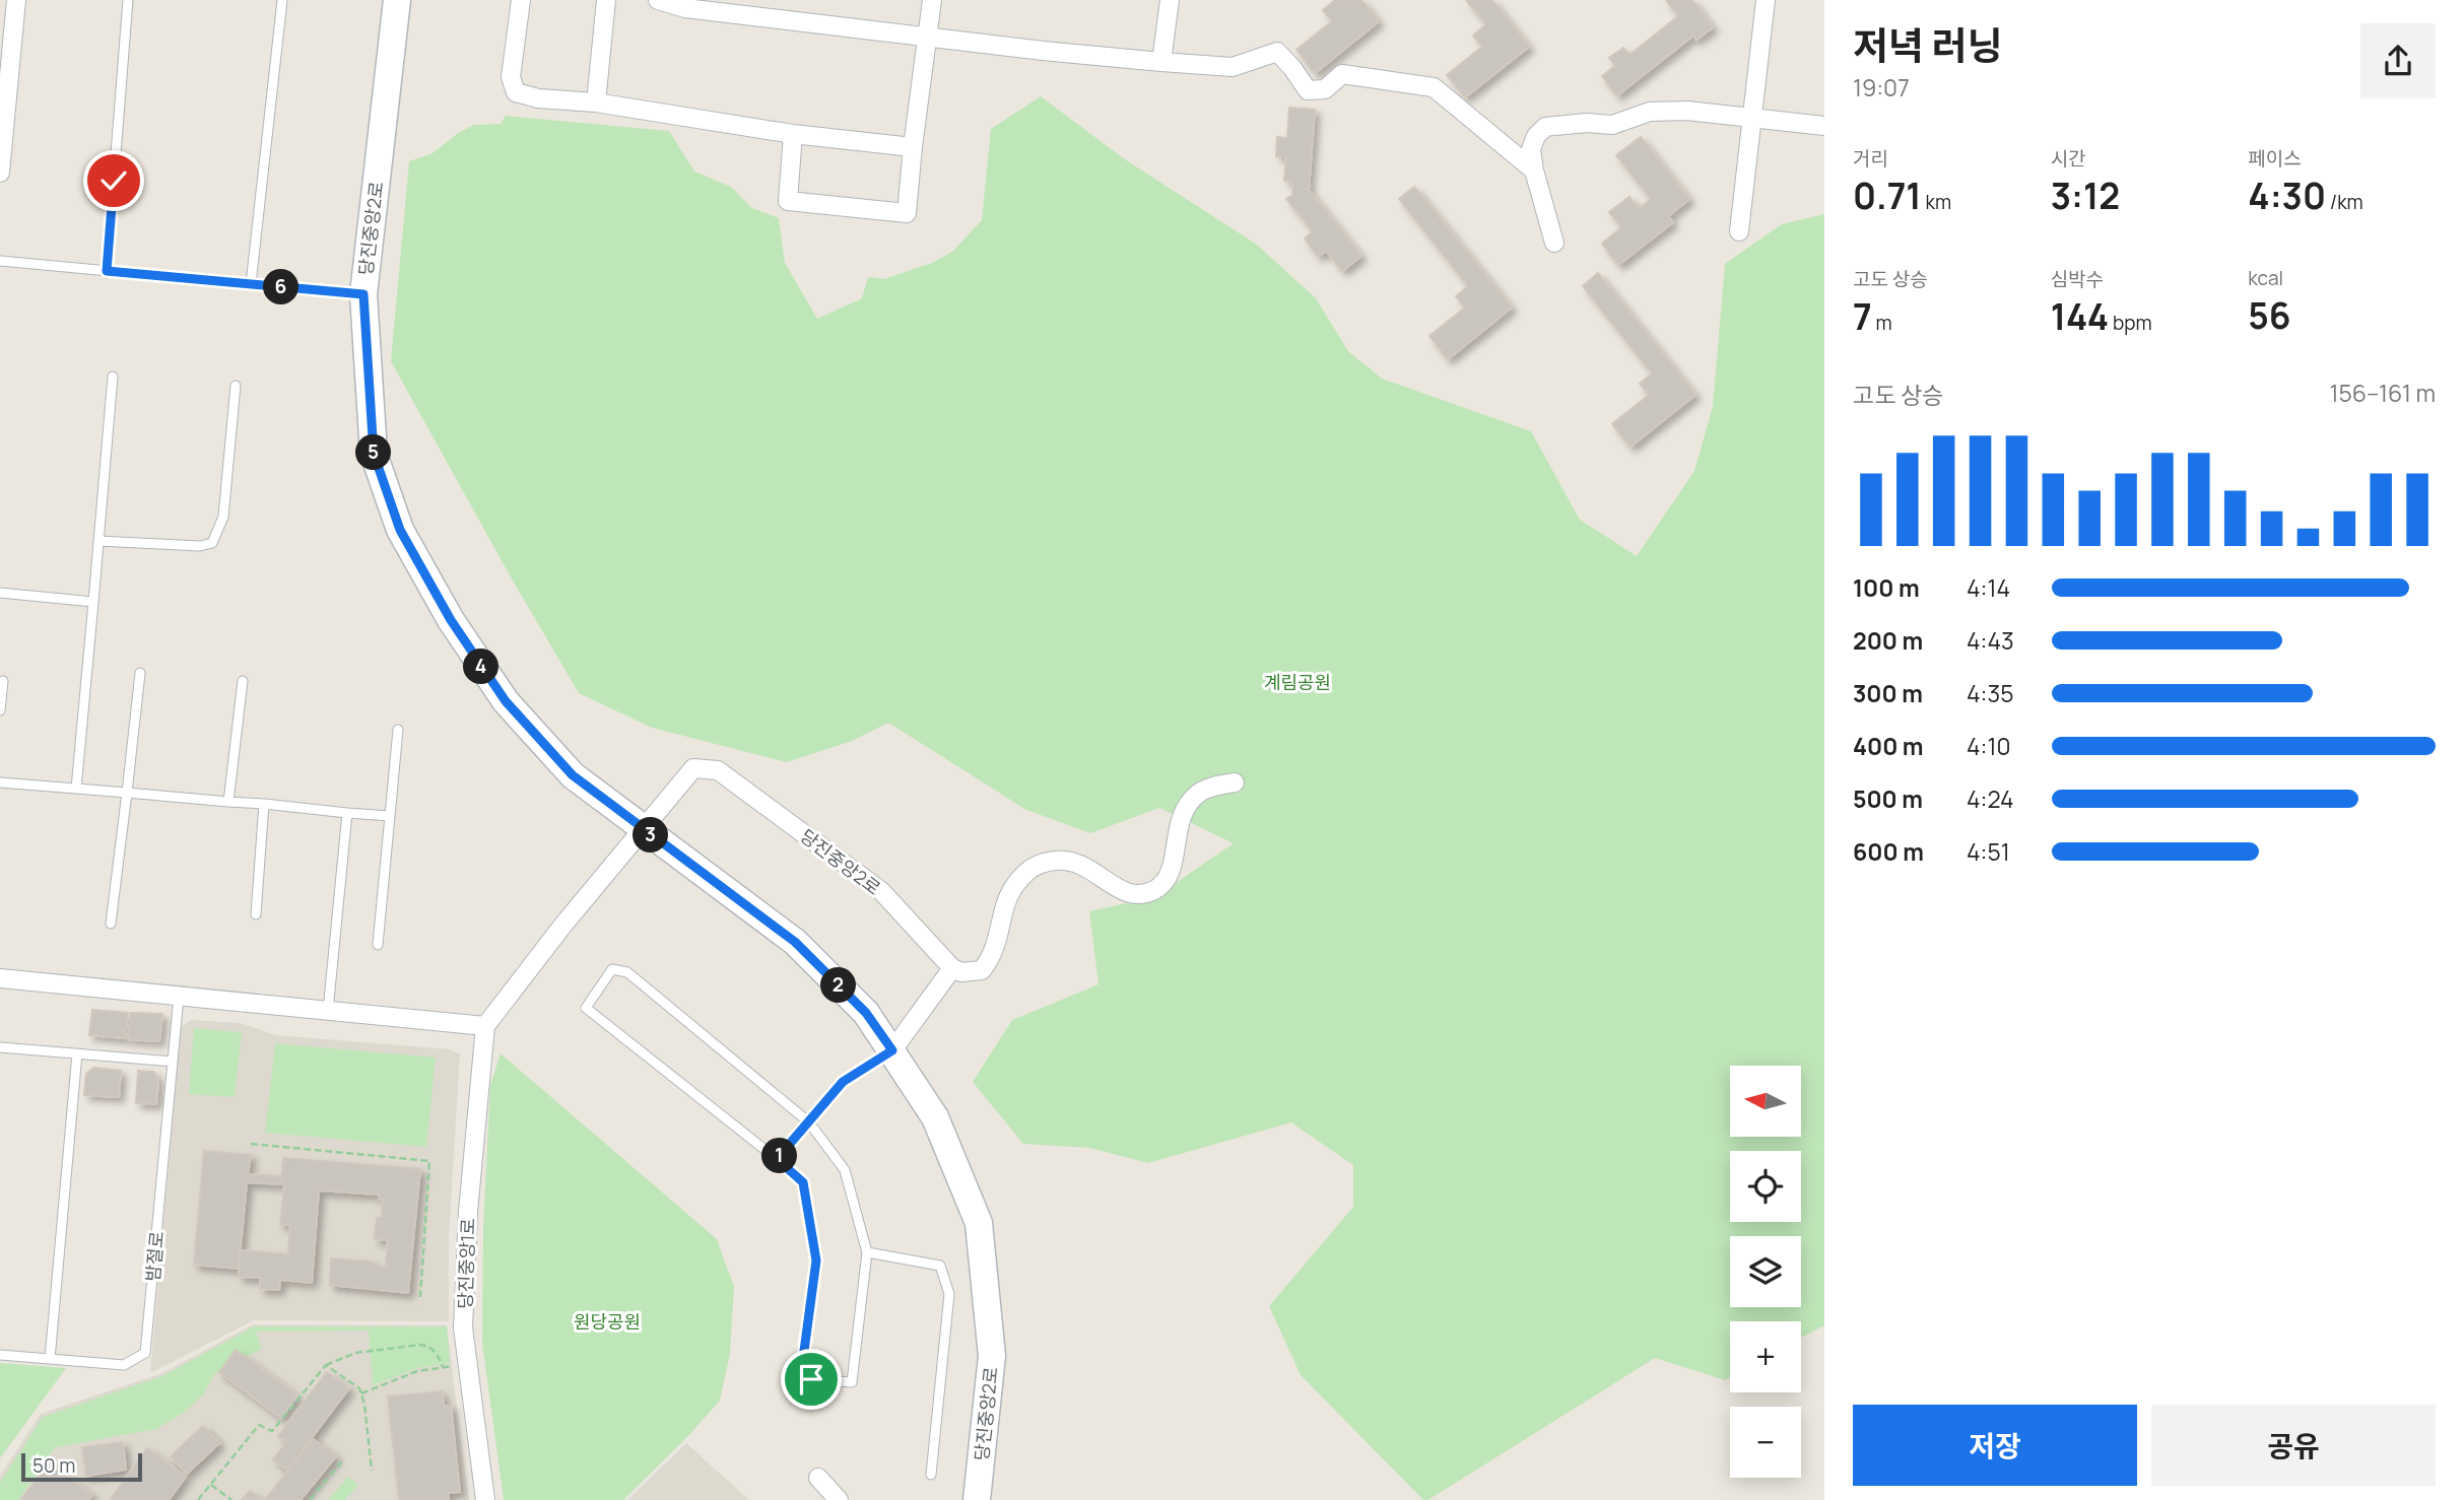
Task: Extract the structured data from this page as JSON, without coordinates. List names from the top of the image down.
{
  "streets": {
    "street": ["당진중앙2로", "당진중앙1로"],
    "lane": ["밤절로"]
  },
  "parks": ["계림공원", "원당공원"],
  "scale_bar": "50 m",
  "north": "left",
  "page": {
    "heading": ["저녁 러닝", "19:07"],
    "stats": [
      ["거리", "0.71 km"],
      ["시간", "3:12"],
      ["페이스", "4:30 /km"],
      ["고도 상승", "7 m"],
      ["심박수", "144 bpm"],
      ["kcal", "56"]
    ],
    "pins": [
      "6",
      "5",
      "4",
      "3",
      "2",
      "1"
    ],
    "chart": ["고도 상승", "156–161 m"],
    "list": [
      {
        "name": "100 m",
        "note": "4:14"
      },
      {
        "name": "200 m",
        "note": "4:43"
      },
      {
        "name": "300 m",
        "note": "4:35"
      },
      {
        "name": "400 m",
        "note": "4:10"
      },
      {
        "name": "500 m",
        "note": "4:24"
      },
      {
        "name": "600 m",
        "note": "4:51"
      }
    ],
    "map_buttons": ["+", "−"],
    "buttons": ["저장", "공유"],
    "scale": "50 m"
  }
}
